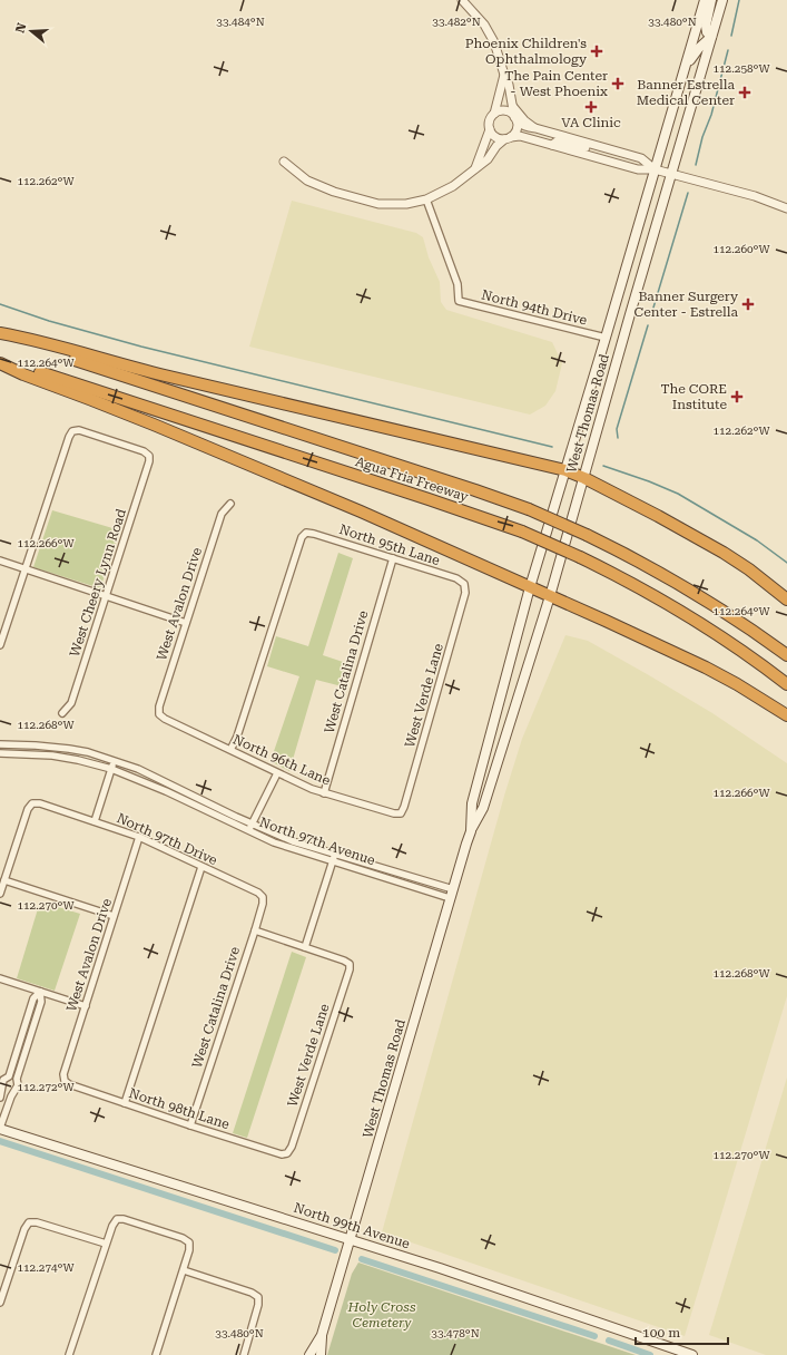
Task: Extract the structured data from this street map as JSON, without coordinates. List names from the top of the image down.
{
  "streets": {
    "highway": ["Agua Fria Freeway"],
    "main road": ["West Thomas Road", "North 99th Avenue"],
    "street": [
      "North 94th Drive",
      "North 95th Lane",
      "West Cheery Lynn Road",
      "West Avalon Drive",
      "West Catalina Drive",
      "West Verde Lane",
      "North 96th Lane",
      "North 97th Drive",
      "North 97th Avenue",
      "North 98th Lane"
    ]
  },
  "crossings": [
    ["North 94th Drive", "West Thomas Road"],
    ["West Thomas Road", "North 97th Avenue"],
    ["West Thomas Road", "North 99th Avenue"],
    ["North 95th Lane", "West Catalina Drive"],
    ["North 95th Lane", "West Verde Lane"],
    ["North 95th Lane", "North 96th Lane"],
    ["West Avalon Drive", "North 96th Lane"],
    ["West Avalon Drive", "North 97th Drive"],
    ["West Avalon Drive", "North 98th Lane"],
    ["West Catalina Drive", "North 96th Lane"],
    ["West Catalina Drive", "North 97th Drive"],
    ["West Catalina Drive", "North 98th Lane"],
    ["West Verde Lane", "North 96th Lane"],
    ["West Verde Lane", "North 98th Lane"]
  ],
  "parks": ["Holy Cross Cemetery"],
  "places": {
    "health": [
      "Phoenix Children's Ophthalmology",
      "The Pain Center - West Phoenix",
      "Banner Estrella Medical Center",
      "VA Clinic",
      "Banner Surgery Center - Estrella",
      "The CORE Institute"
    ]
  },
  "scale_bar": "100 m",
  "north": "left",
  "coordinates": [
    "33.484°N",
    "33.482°N",
    "33.480°N",
    "112.258°W",
    "112.262°W",
    "112.260°W",
    "112.264°W",
    "112.266°W",
    "112.268°W",
    "112.270°W",
    "112.272°W",
    "112.274°W",
    "33.478°N"
  ]
}
